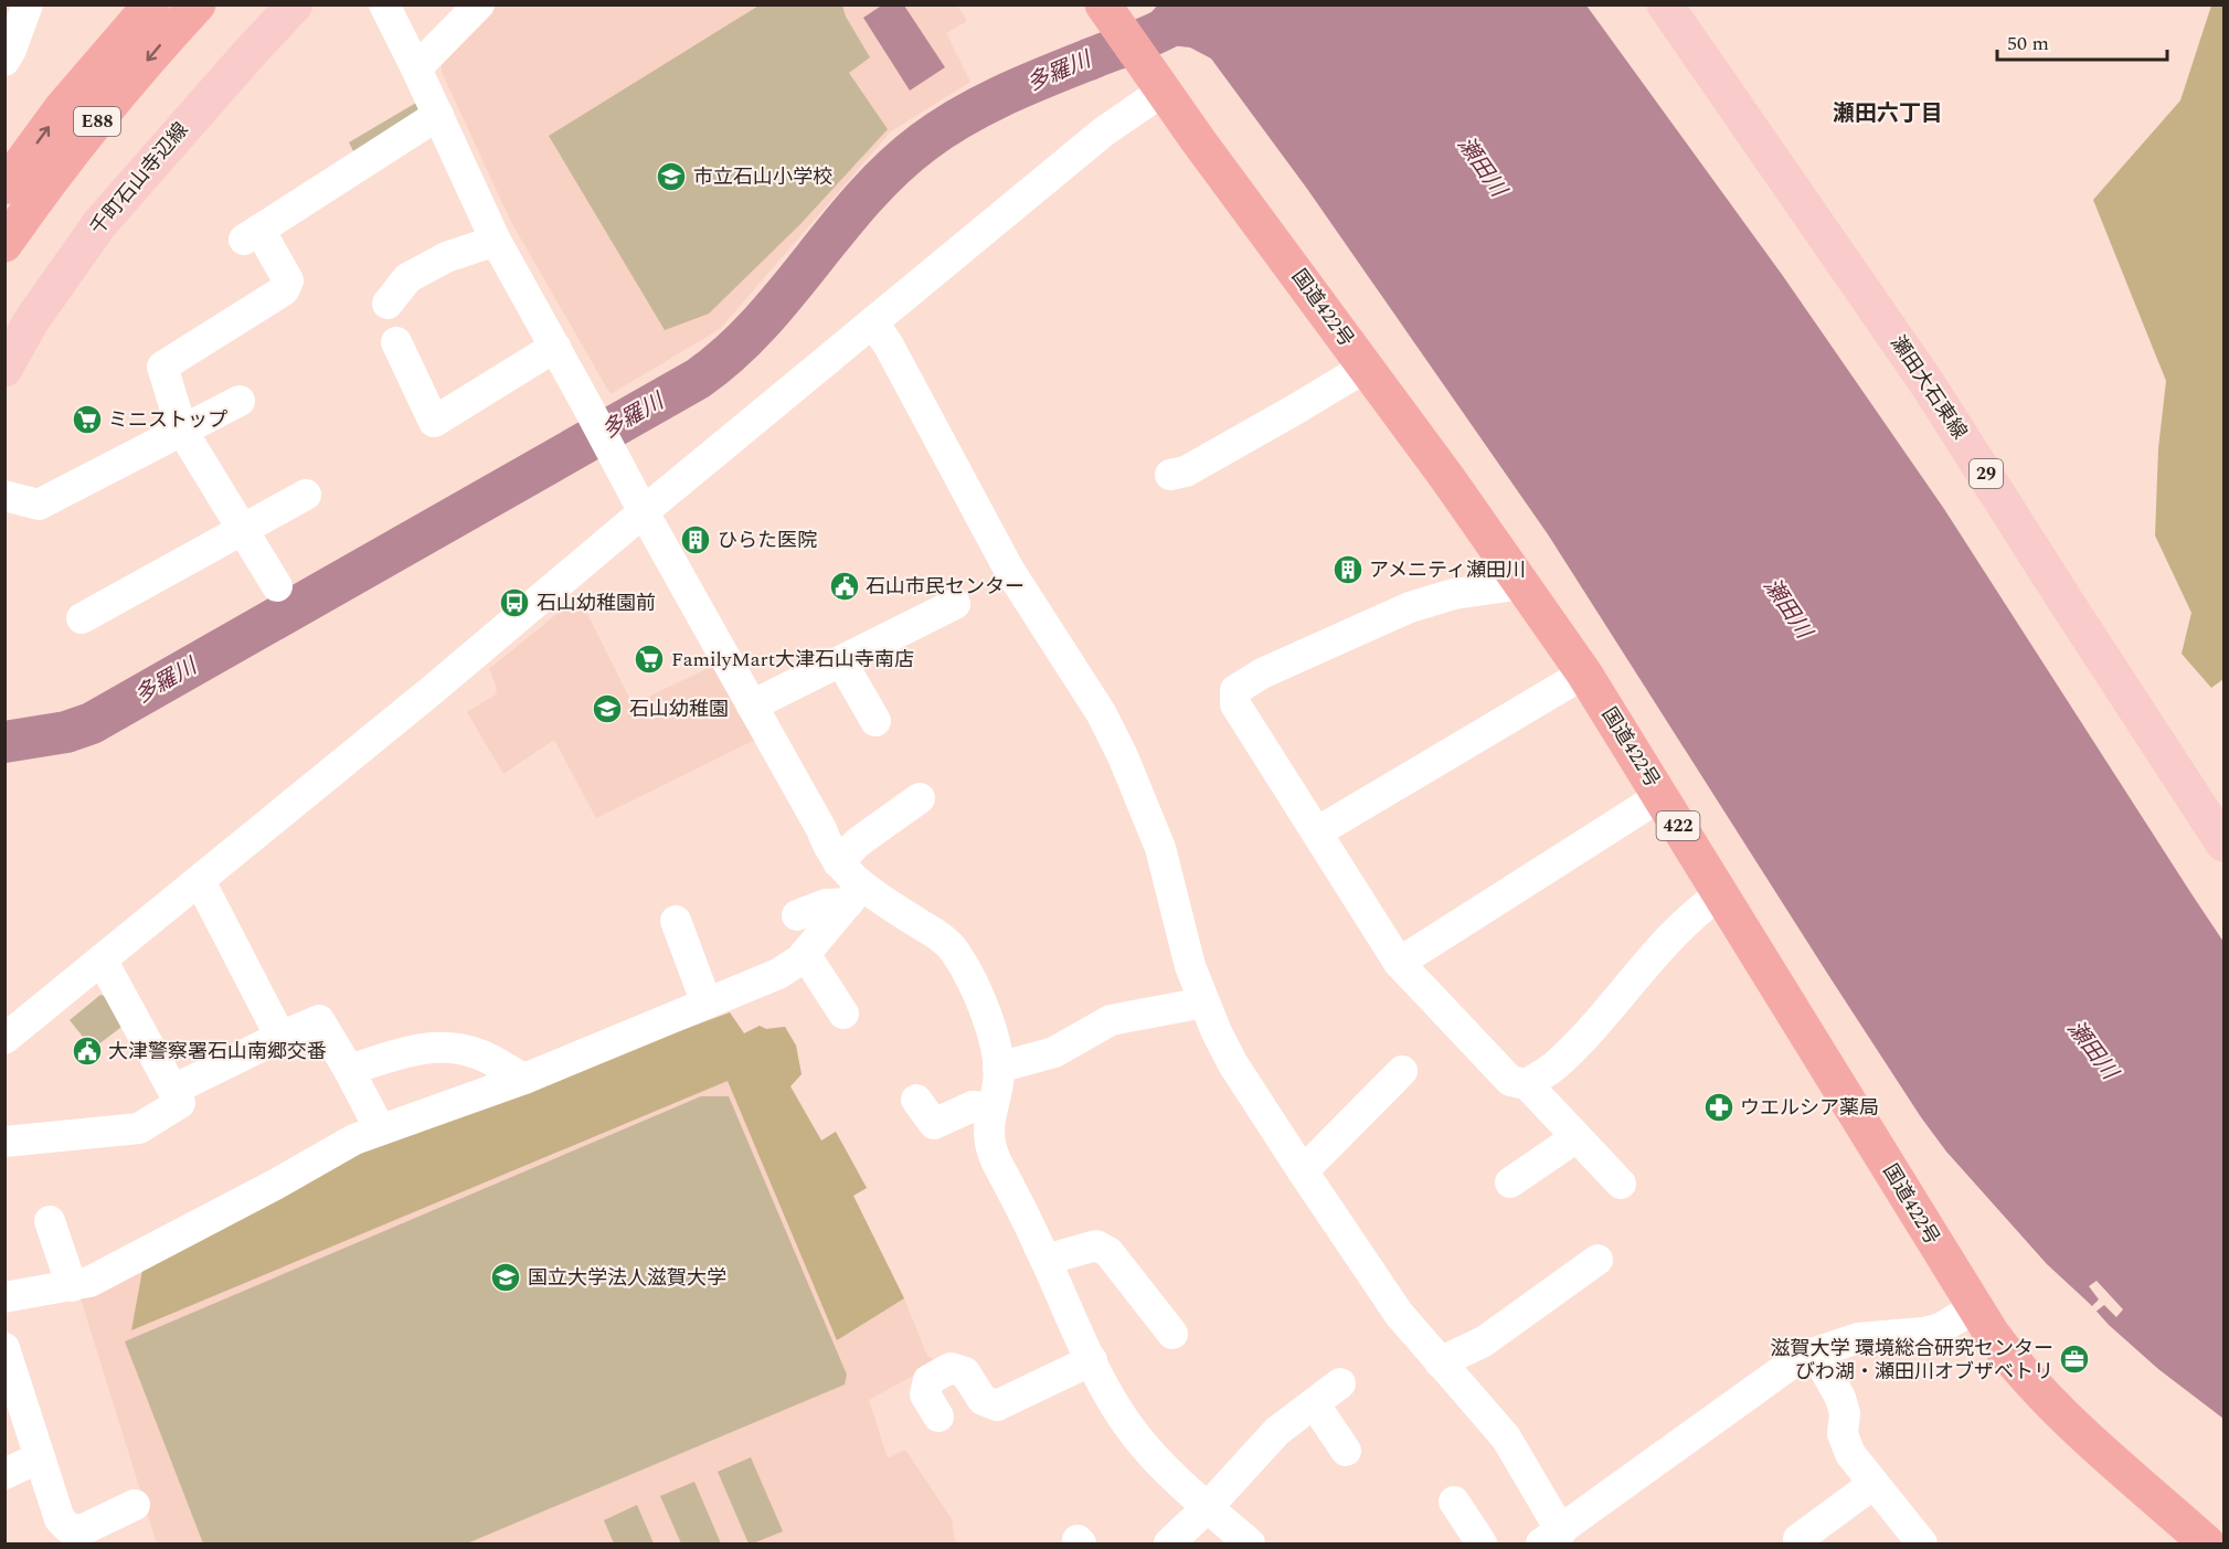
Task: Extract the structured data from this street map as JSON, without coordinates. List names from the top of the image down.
{
  "streets": {
    "highway": ["E88", "国道422号", "422"],
    "main road": ["千町石山寺辺線", "瀬田大石東線", "29"]
  },
  "districts": ["瀬田六丁目"],
  "water": ["多羅川", "瀬田川"],
  "places": {
    "school or university": ["市立石山小学校", "石山幼稚園", "国立大学法人滋賀大学"],
    "supermarket": ["ミニストップ", "FamilyMart大津石山寺南店"],
    "building": ["ひらた医院", "アメニティ瀬田川"],
    "public building": ["石山市民センター", "大津警察署石山南郷交番"],
    "bus stop": ["石山幼稚園前"],
    "pharmacy": ["ウエルシア薬局"],
    "office": ["滋賀大学 環境総合研究センター びわ湖・瀬田川オブザベトリ"]
  },
  "scale_bar": "50 m"
}
